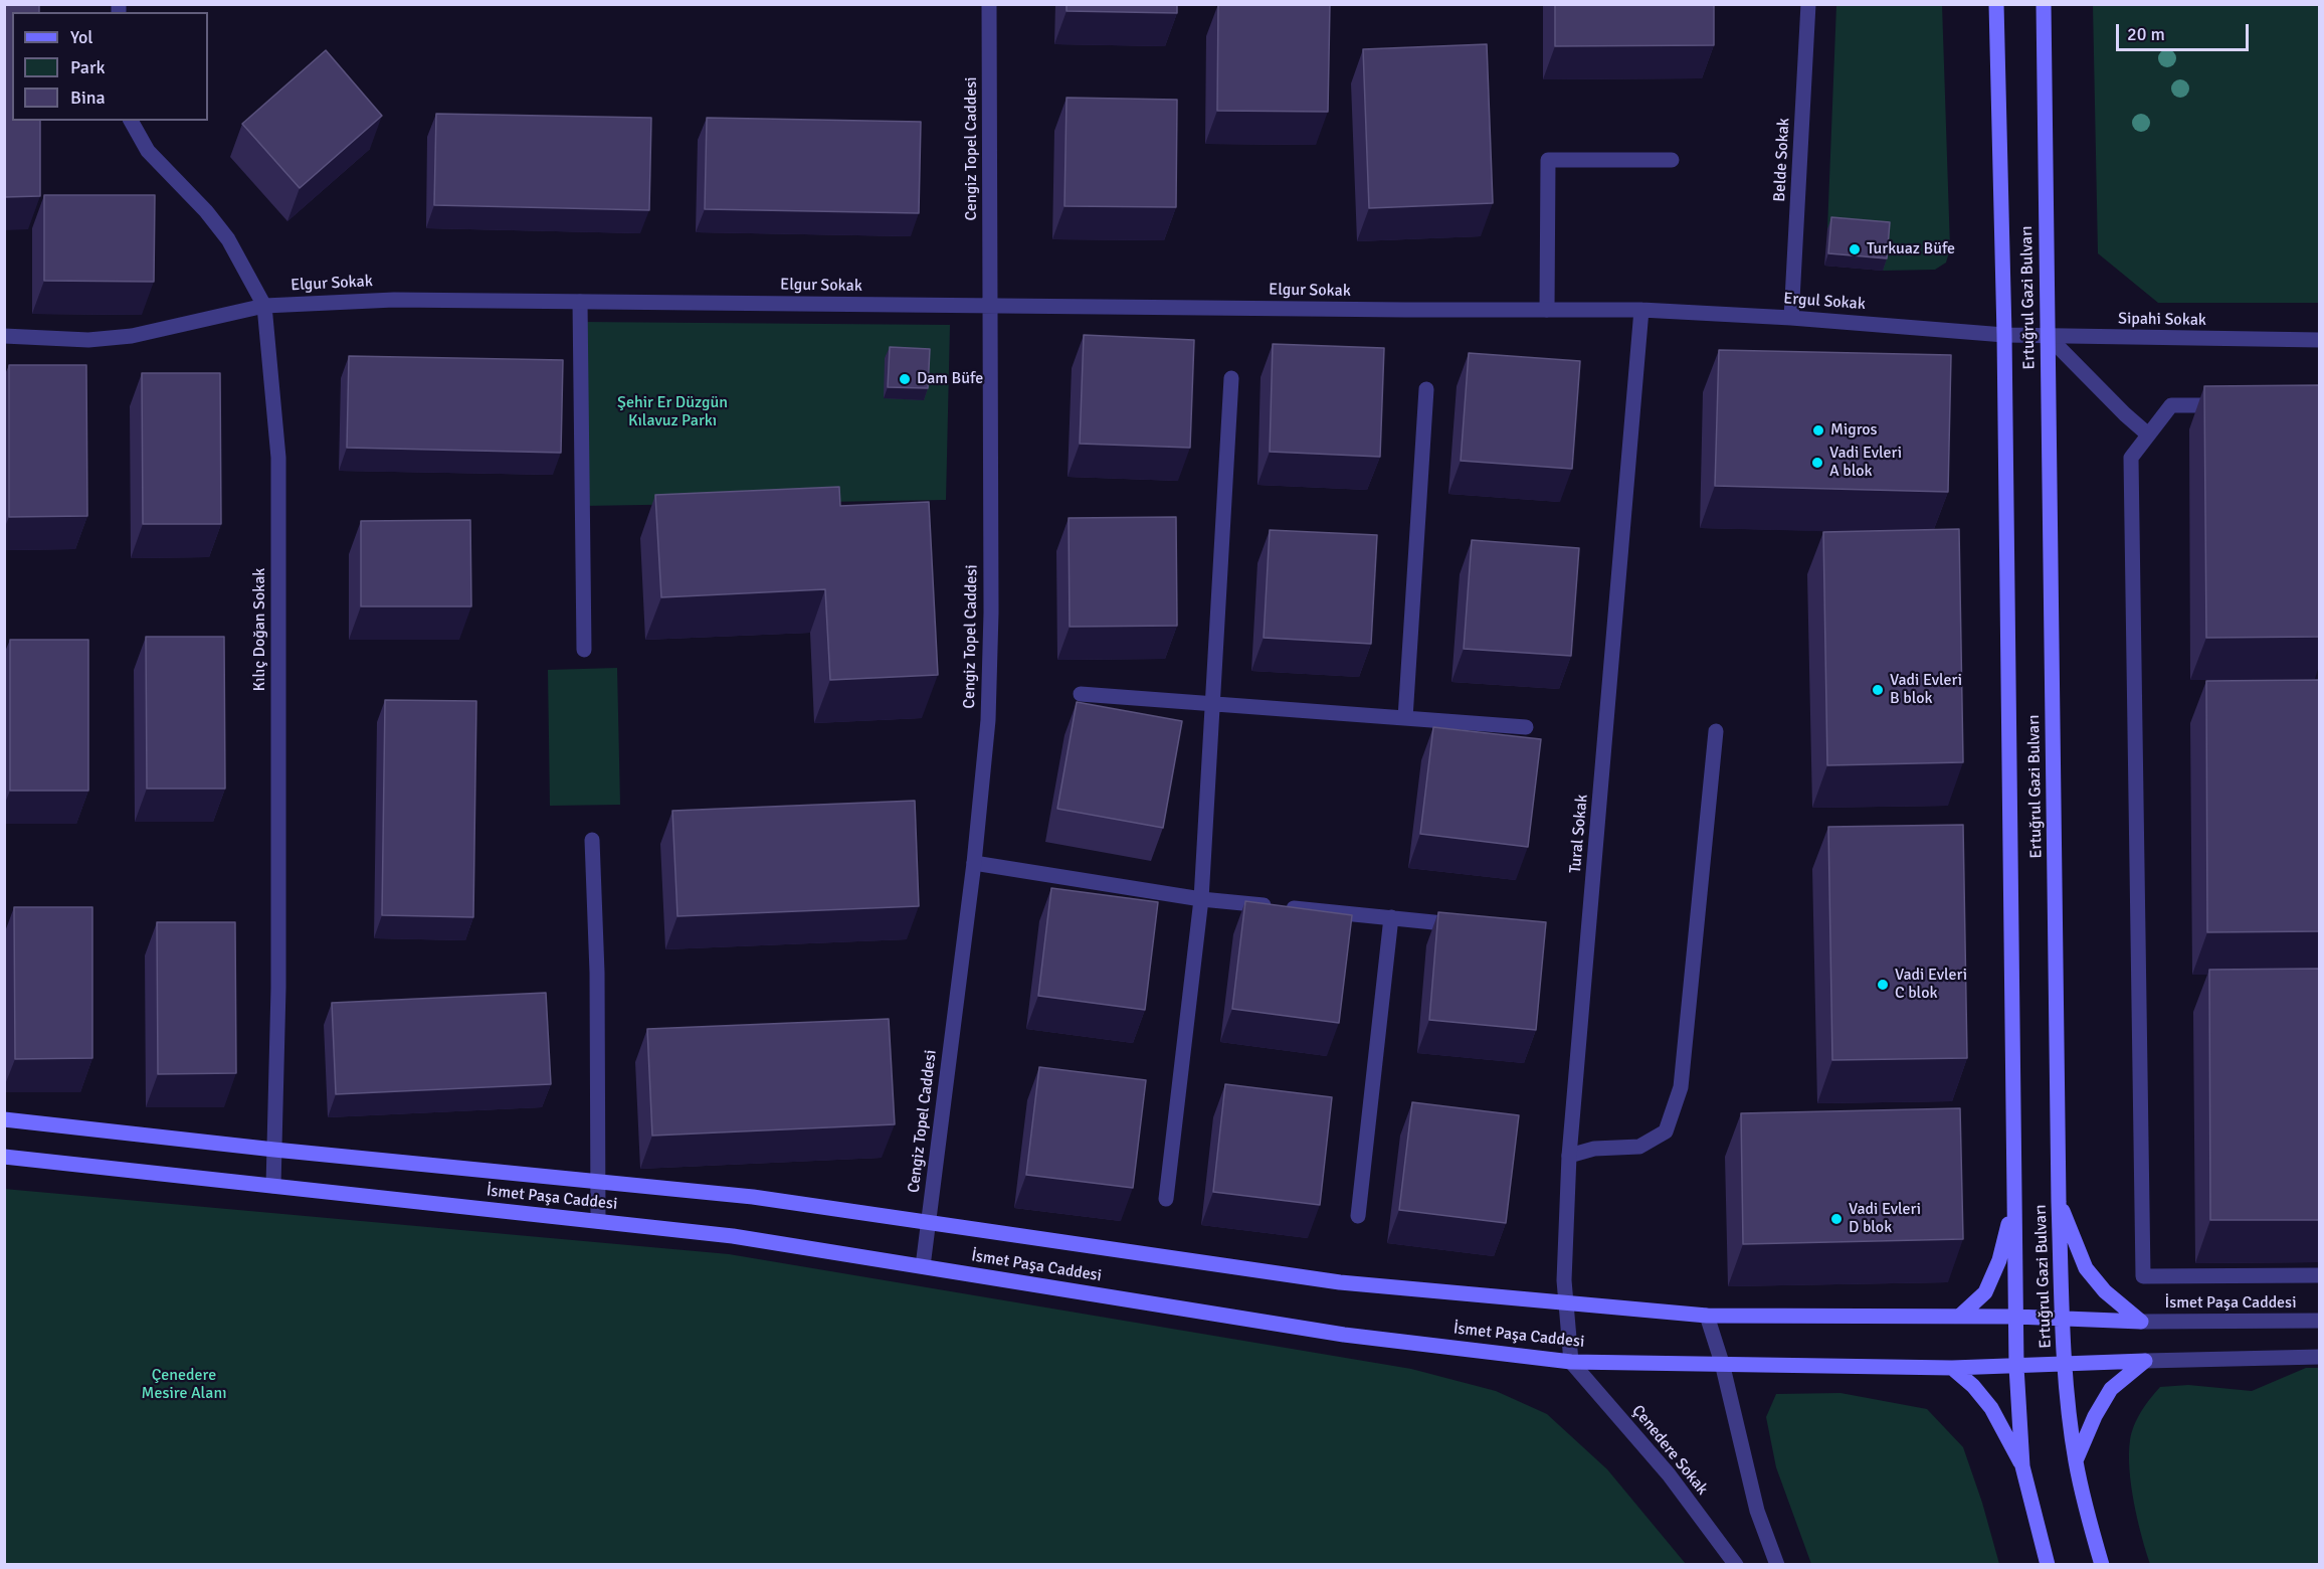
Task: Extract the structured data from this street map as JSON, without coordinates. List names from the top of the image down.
{
  "streets": {
    "main road": ["Ertuğrul Gazi Bulvarı", "İsmet Paşa Caddesi"],
    "street": [
      "Cengiz Topel Caddesi",
      "Belde Sokak",
      "Elgur Sokak",
      "Ergul Sokak",
      "Sipahi Sokak",
      "Kılıç Doğan Sokak",
      "Tural Sokak",
      "Çenedere Sokak"
    ]
  },
  "crossings": [
    ["Cengiz Topel Caddesi", "Elgur Sokak"],
    ["Cengiz Topel Caddesi", "İsmet Paşa Caddesi"],
    ["Belde Sokak", "Ergul Sokak"],
    ["Elgur Sokak", "Ergul Sokak"],
    ["Elgur Sokak", "Kılıç Doğan Sokak"],
    ["Elgur Sokak", "Tural Sokak"],
    ["Ertuğrul Gazi Bulvarı", "Ergul Sokak"],
    ["Ertuğrul Gazi Bulvarı", "Sipahi Sokak"],
    ["Ertuğrul Gazi Bulvarı", "İsmet Paşa Caddesi"],
    ["Ergul Sokak", "Sipahi Sokak"],
    ["Ergul Sokak", "Tural Sokak"],
    ["Kılıç Doğan Sokak", "İsmet Paşa Caddesi"],
    ["Tural Sokak", "İsmet Paşa Caddesi"],
    ["Tural Sokak", "Çenedere Sokak"],
    ["İsmet Paşa Caddesi", "Çenedere Sokak"]
  ],
  "parks": ["Şehir Er Düzgün Kılavuz Parkı", "Çenedere Mesire Alanı"],
  "places": [
    "Turkuaz Büfe",
    "Dam Büfe",
    "Migros",
    "Vadi Evleri A blok",
    "Vadi Evleri B blok",
    "Vadi Evleri C blok",
    "Vadi Evleri D blok"
  ],
  "legend": ["Yol", "Park", "Bina"],
  "scale_bar": "20 m"
}
